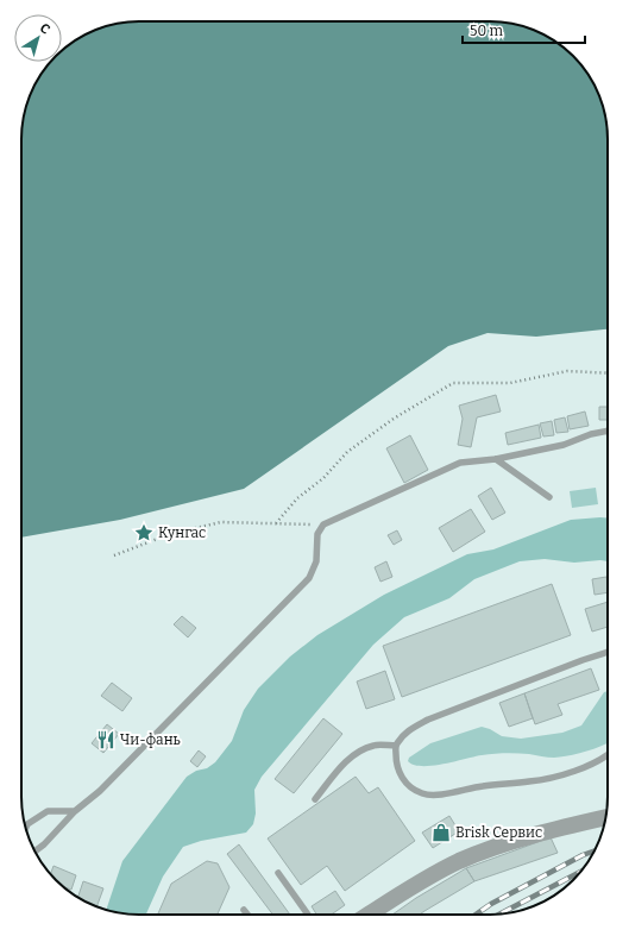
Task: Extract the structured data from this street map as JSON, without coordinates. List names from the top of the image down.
{
  "places": {
    "place": ["Кунгас"],
    "restaurant": ["Чи-фань"],
    "shop": ["Brisk Сервис"]
  },
  "scale_bar": "50 m",
  "north": "top right"
}
